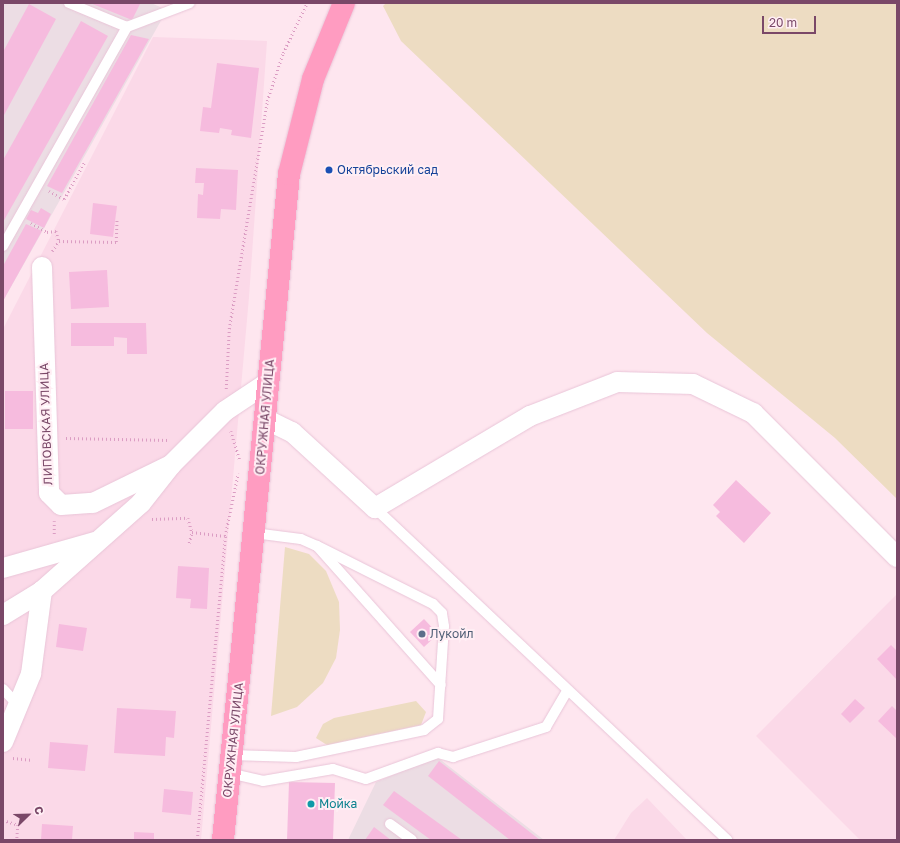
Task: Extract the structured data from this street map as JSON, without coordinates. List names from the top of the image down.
{
  "streets": {
    "main road": ["ОКРУЖНАЯ УЛИЦА"],
    "street": ["ЛИПОВСКАЯ УЛИЦА"]
  },
  "places": ["Октябрьский сад", "Лукойл", "Мойка"],
  "scale_bar": "20 m",
  "north": "top right"
}
